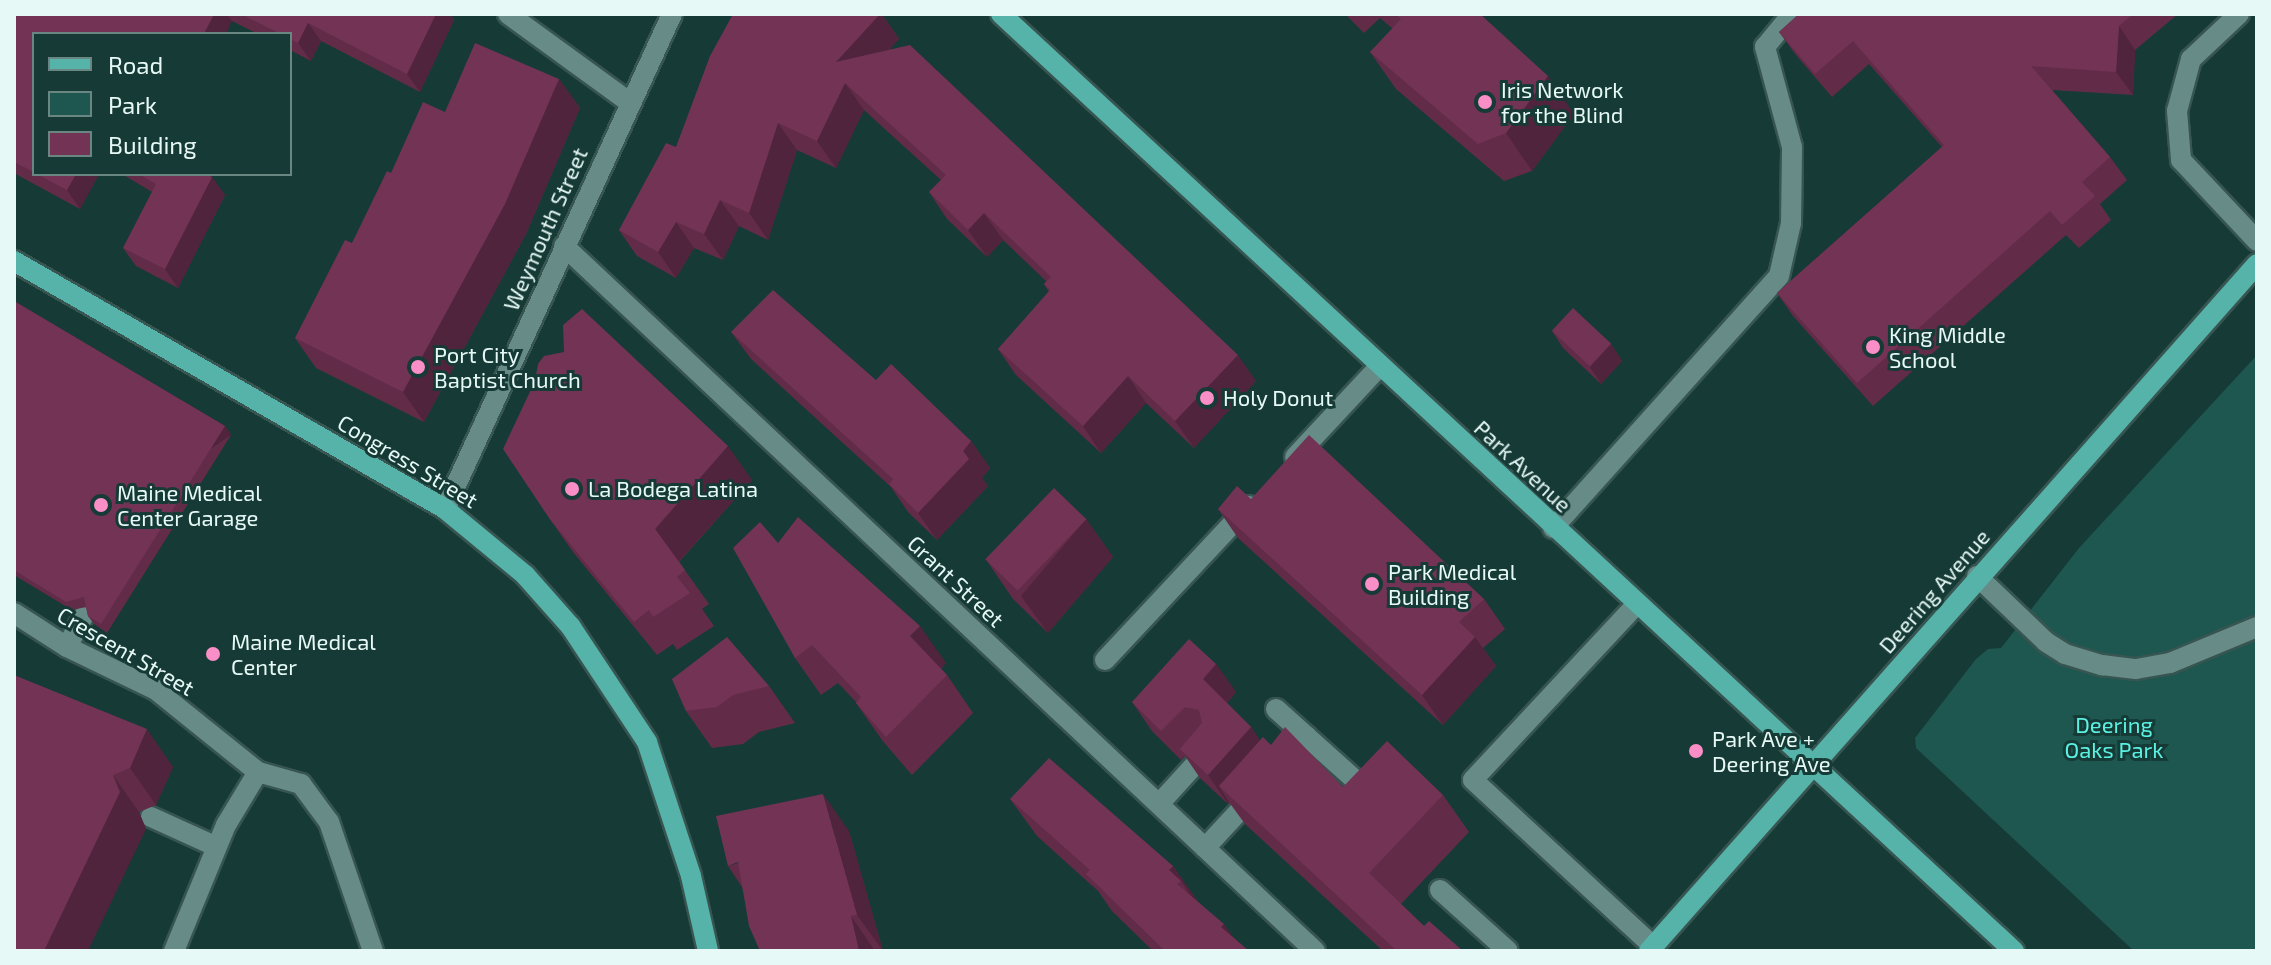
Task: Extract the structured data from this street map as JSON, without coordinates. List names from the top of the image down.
{
  "streets": {
    "main road": ["Congress Street", "Park Avenue", "Deering Avenue"],
    "street": ["Weymouth Street", "Grant Street", "Crescent Street"]
  },
  "crossings": [
    ["Weymouth Street", "Congress Street"],
    ["Weymouth Street", "Grant Street"],
    ["Park Avenue", "Deering Avenue"]
  ],
  "parks": ["Deering Oaks Park"],
  "places": [
    "Iris Network for the Blind",
    "King Middle School",
    "Port City Baptist Church",
    "Holy Donut",
    "La Bodega Latina",
    "Maine Medical Center Garage",
    "Park Medical Building",
    "Maine Medical Center",
    "Park Ave + Deering Ave"
  ],
  "legend": ["Road", "Park", "Building"]
}
